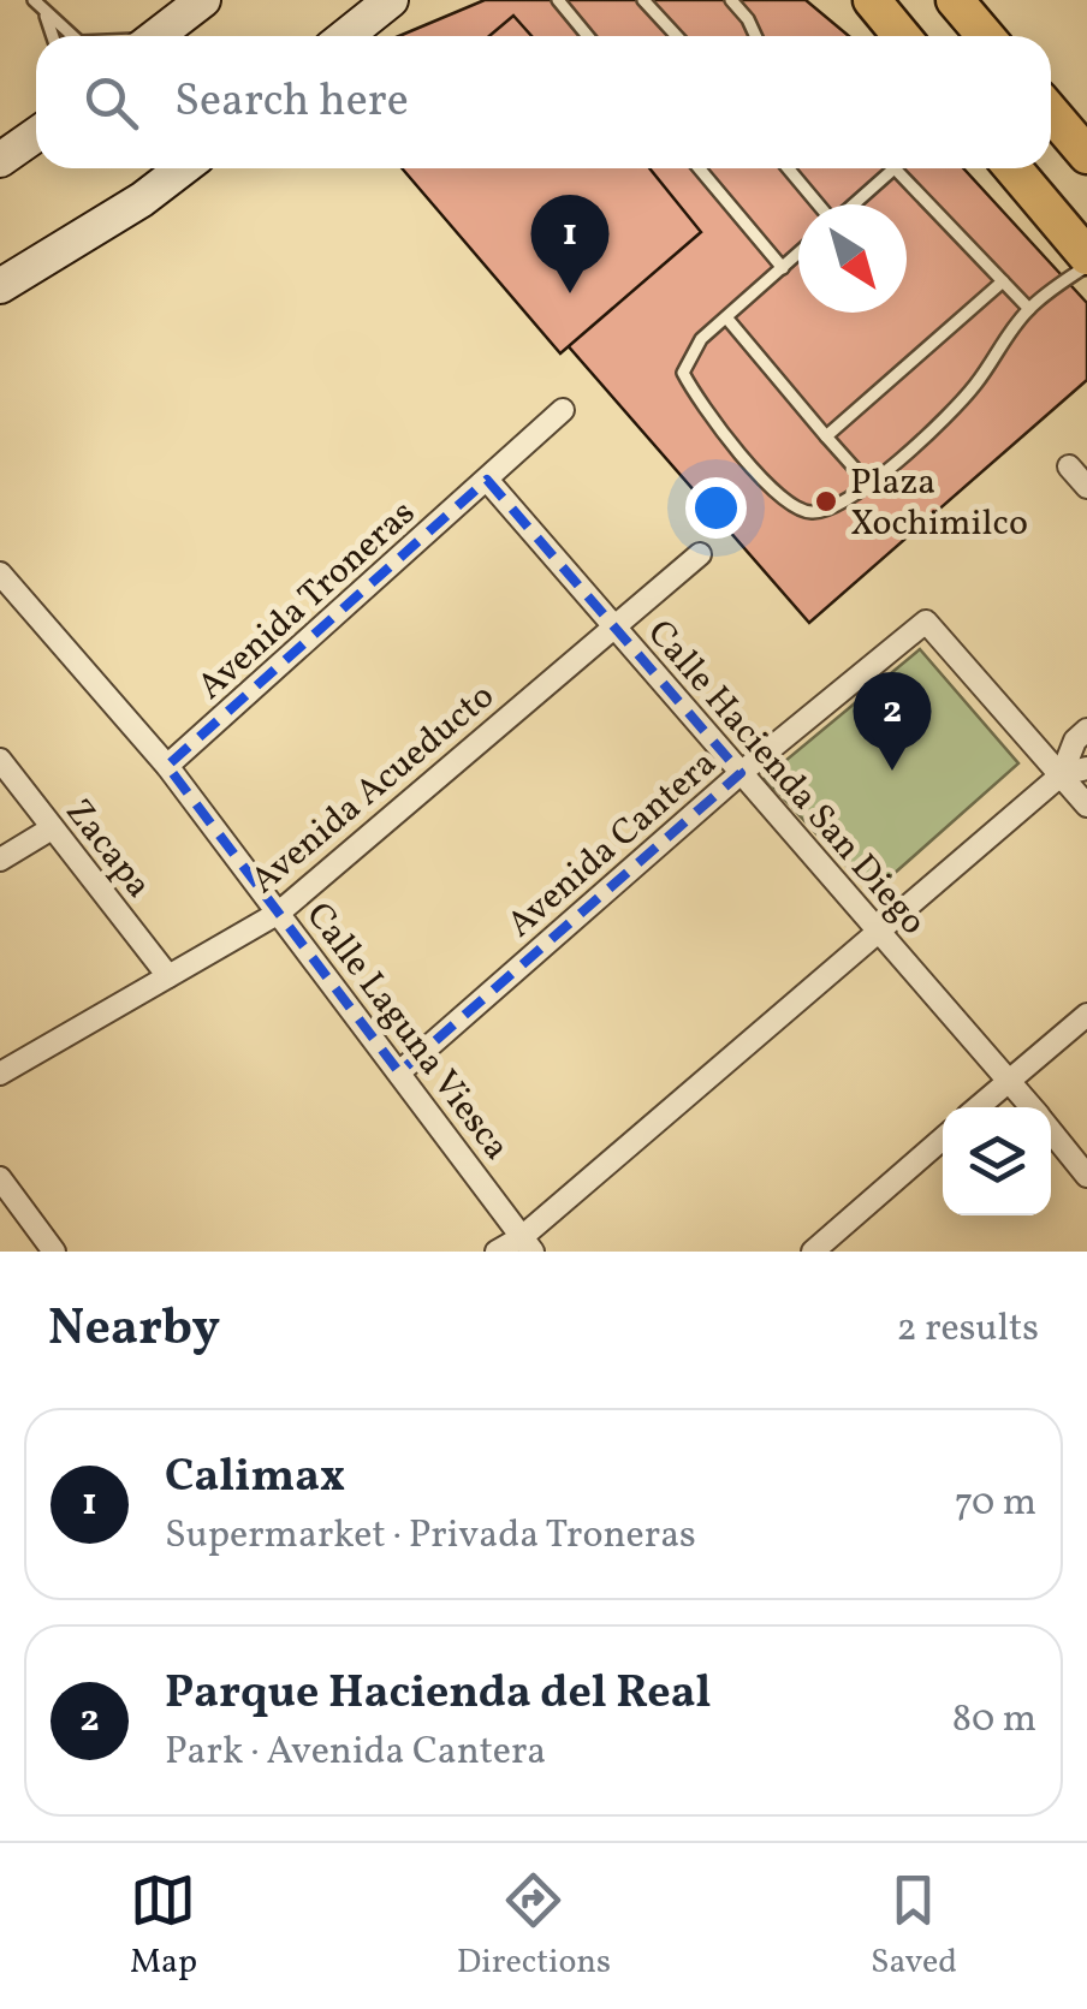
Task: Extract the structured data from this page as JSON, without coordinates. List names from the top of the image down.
{
  "streets": {
    "street": [
      "Avenida Troneras",
      "Calle Hacienda San Diego",
      "Avenida Acueducto",
      "Avenida Cantera",
      "Zacapa",
      "Calle Laguna Viesca"
    ]
  },
  "crossings": [
    ["Avenida Troneras", "Calle Hacienda San Diego"],
    ["Avenida Troneras", "Calle Laguna Viesca"],
    ["Calle Hacienda San Diego", "Avenida Acueducto"],
    ["Calle Hacienda San Diego", "Avenida Cantera"],
    ["Avenida Acueducto", "Zacapa"],
    ["Avenida Acueducto", "Calle Laguna Viesca"],
    ["Avenida Cantera", "Calle Laguna Viesca"]
  ],
  "places": ["Plaza Xochimilco"],
  "north": "bottom right",
  "page": {
    "search": "Search here",
    "pins": ["1", "2"],
    "heading": ["Nearby", "2 results"],
    "list": [
      {
        "mark": "1",
        "name": "Calimax",
        "note": "Supermarket · Privada Troneras",
        "value": "70 m"
      },
      {
        "mark": "2",
        "name": "Parque Hacienda del Real",
        "note": "Park · Avenida Cantera",
        "value": "80 m"
      }
    ],
    "nav": ["Map", "Directions", "Saved"]
  }
}
